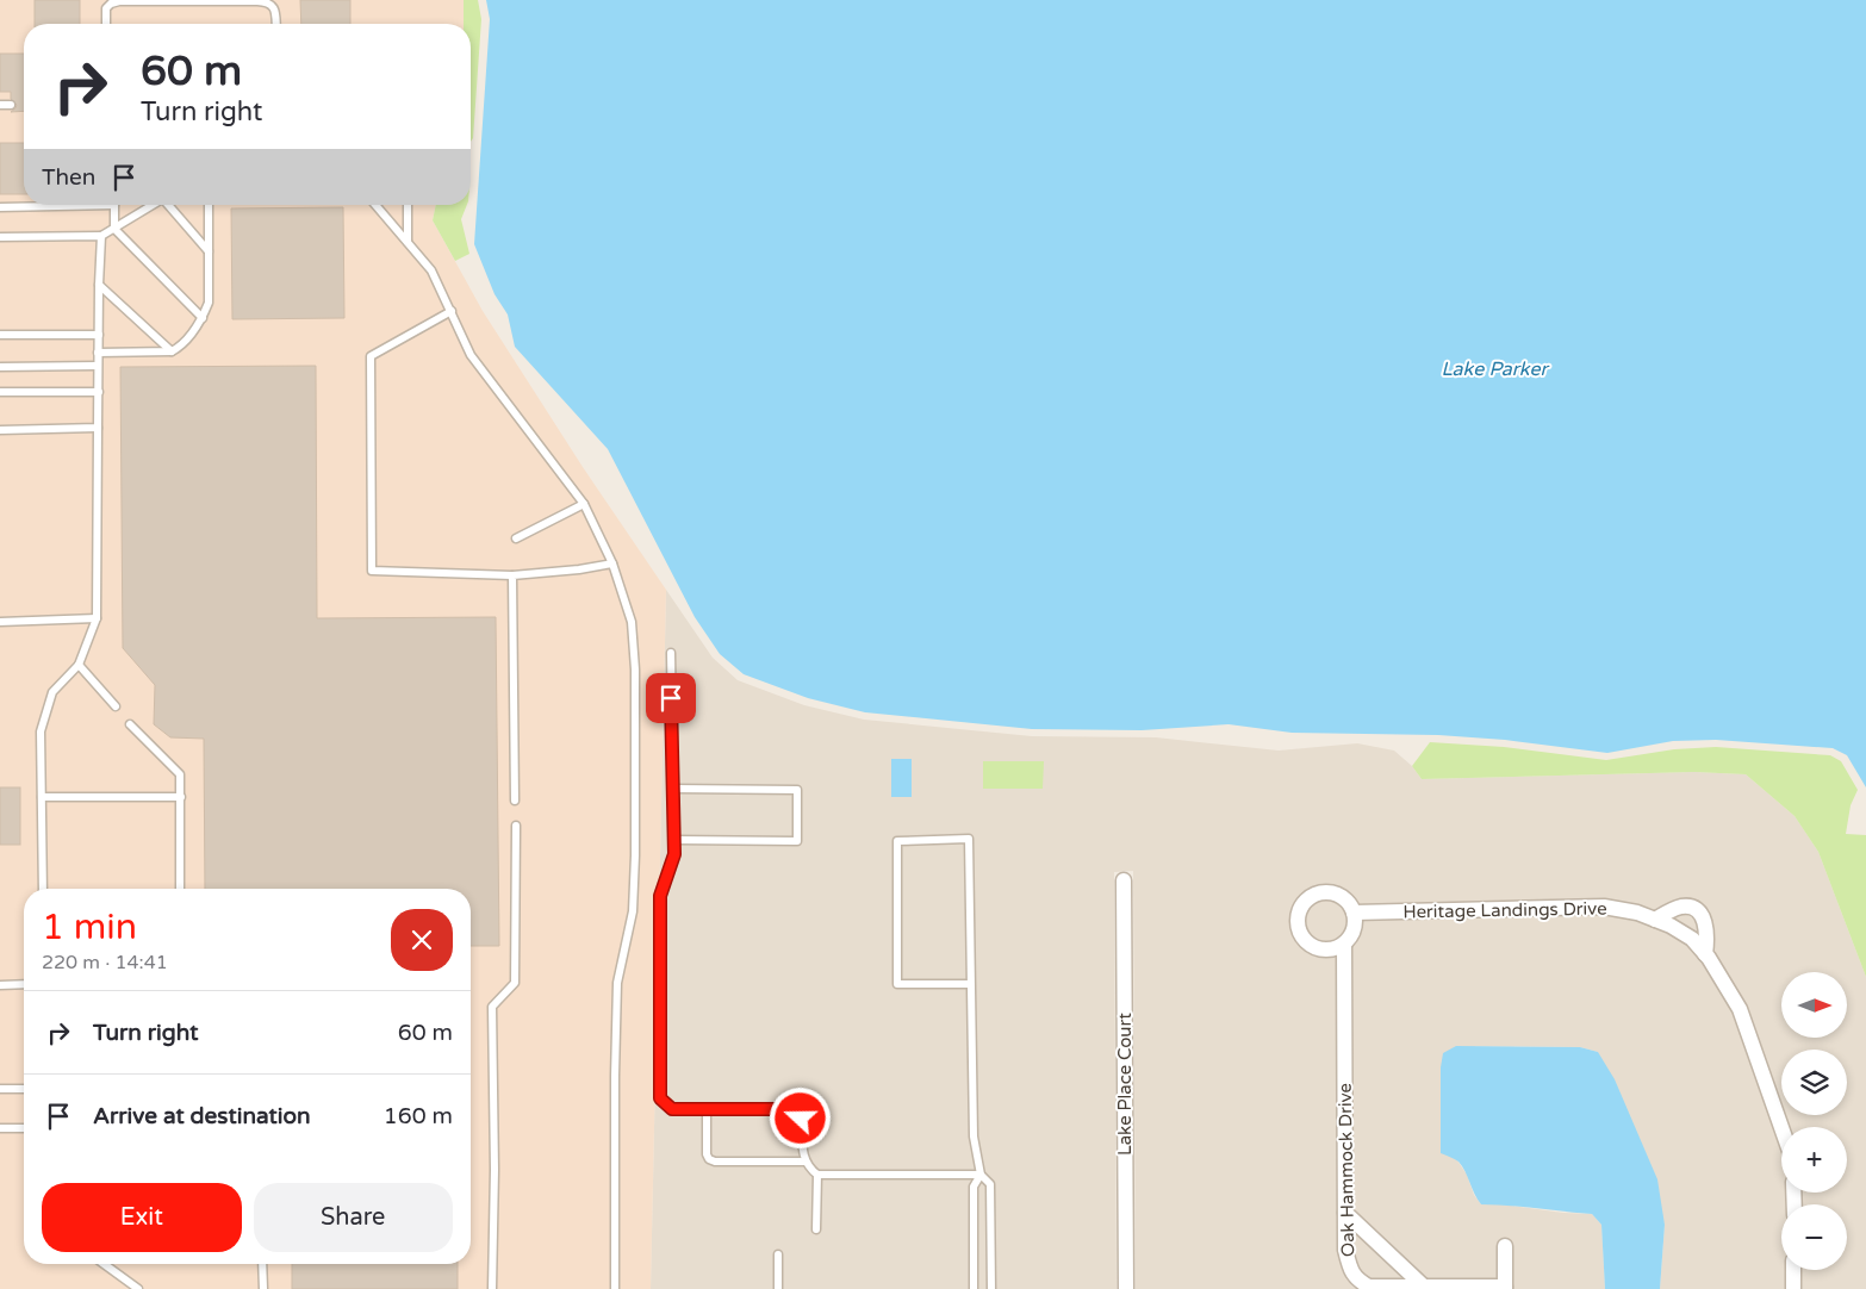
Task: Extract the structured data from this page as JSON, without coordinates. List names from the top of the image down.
{
  "streets": {
    "street": ["Heritage Landings Drive", "Lake Place Court", "Oak Hammock Drive"]
  },
  "crossings": [
    ["Heritage Landings Drive", "Oak Hammock Drive"]
  ],
  "water": ["Lake Parker"],
  "north": "right",
  "page": {
    "turn": ["60 m", "Turn right"],
    "then": "Then",
    "heading": ["1 min", "220 m · 14:41"],
    "map_buttons": ["+", "−"],
    "list": [
      {
        "name": "Turn right",
        "value": "60 m"
      },
      {
        "name": "Arrive at destination",
        "value": "160 m"
      }
    ],
    "buttons": ["Exit", "Share"]
  }
}
